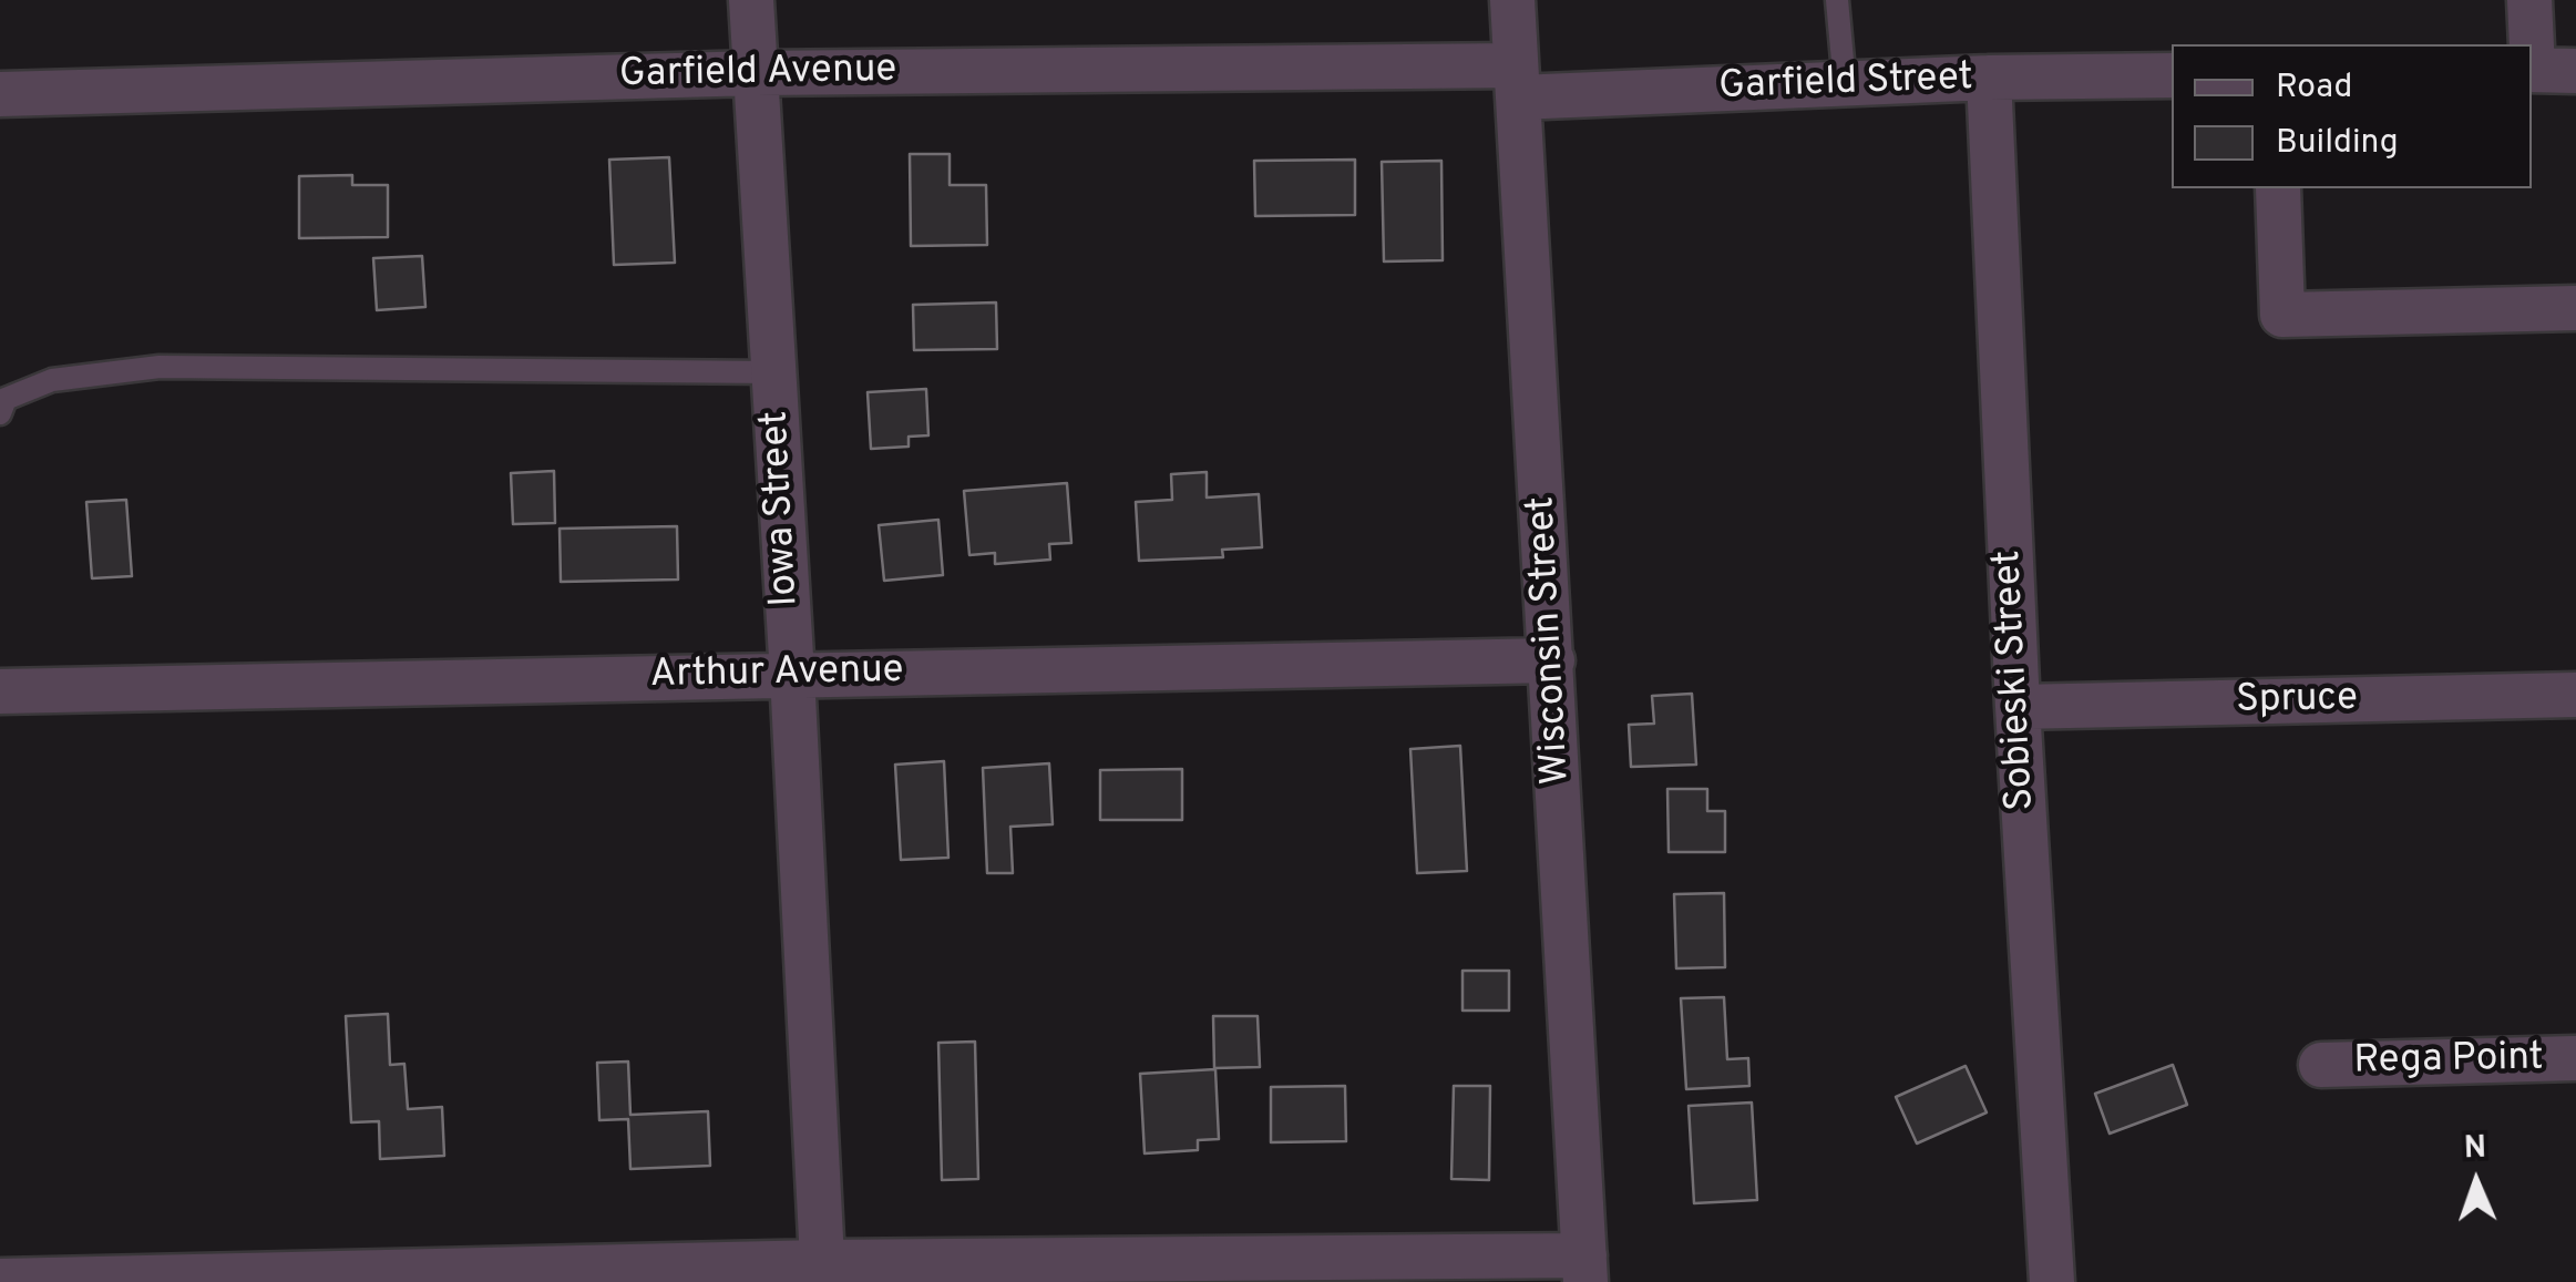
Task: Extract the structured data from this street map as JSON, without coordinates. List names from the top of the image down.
{
  "streets": {
    "street": [
      "Garfield Avenue",
      "Garfield Street",
      "Iowa Street",
      "Wisconsin Street",
      "Arthur Avenue",
      "Sobieski Street",
      "Spruce",
      "Rega Point"
    ]
  },
  "crossings": [
    ["Garfield Avenue", "Garfield Street"],
    ["Garfield Avenue", "Iowa Street"],
    ["Garfield Avenue", "Wisconsin Street"],
    ["Garfield Street", "Wisconsin Street"],
    ["Garfield Street", "Sobieski Street"],
    ["Iowa Street", "Arthur Avenue"],
    ["Wisconsin Street", "Arthur Avenue"],
    ["Sobieski Street", "Spruce"]
  ],
  "legend": ["Road", "Building"],
  "north": "top"
}
